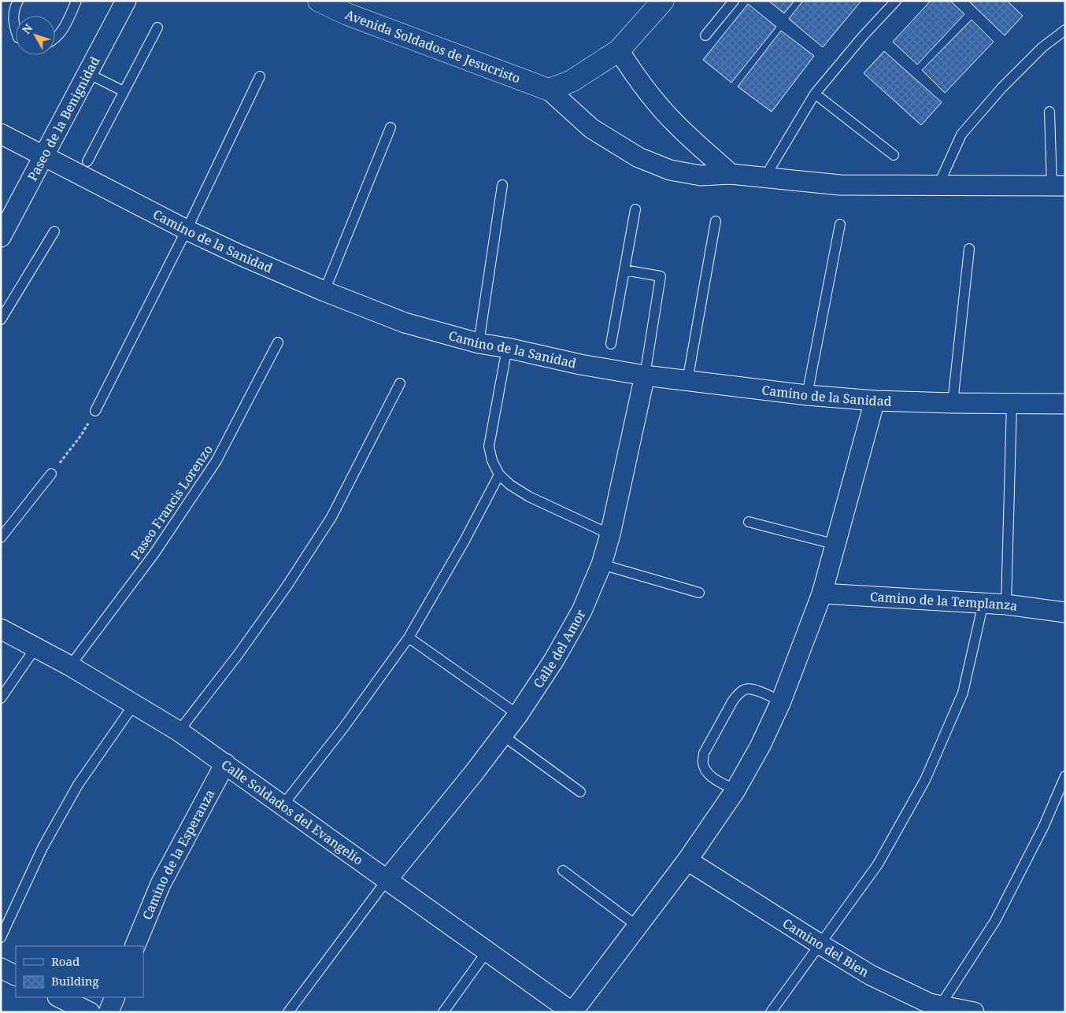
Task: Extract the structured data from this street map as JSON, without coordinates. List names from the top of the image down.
{
  "streets": {
    "street": [
      "Avenida Soldados de Jesucristo",
      "Paseo de la Benignidad",
      "Camino de la Sanidad",
      "Camino de la Templanza",
      "Calle del Amor",
      "Calle Soldados del Evangelio",
      "Camino de la Esperanza",
      "Camino del Bien"
    ],
    "lane": ["Paseo Francis Lorenzo"]
  },
  "crossings": [
    ["Paseo de la Benignidad", "Camino de la Sanidad"],
    ["Camino de la Sanidad", "Calle del Amor"],
    ["Paseo Francis Lorenzo", "Calle Soldados del Evangelio"],
    ["Calle del Amor", "Calle Soldados del Evangelio"],
    ["Calle Soldados del Evangelio", "Camino de la Esperanza"]
  ],
  "legend": ["Road", "Building"],
  "north": "top left"
}
